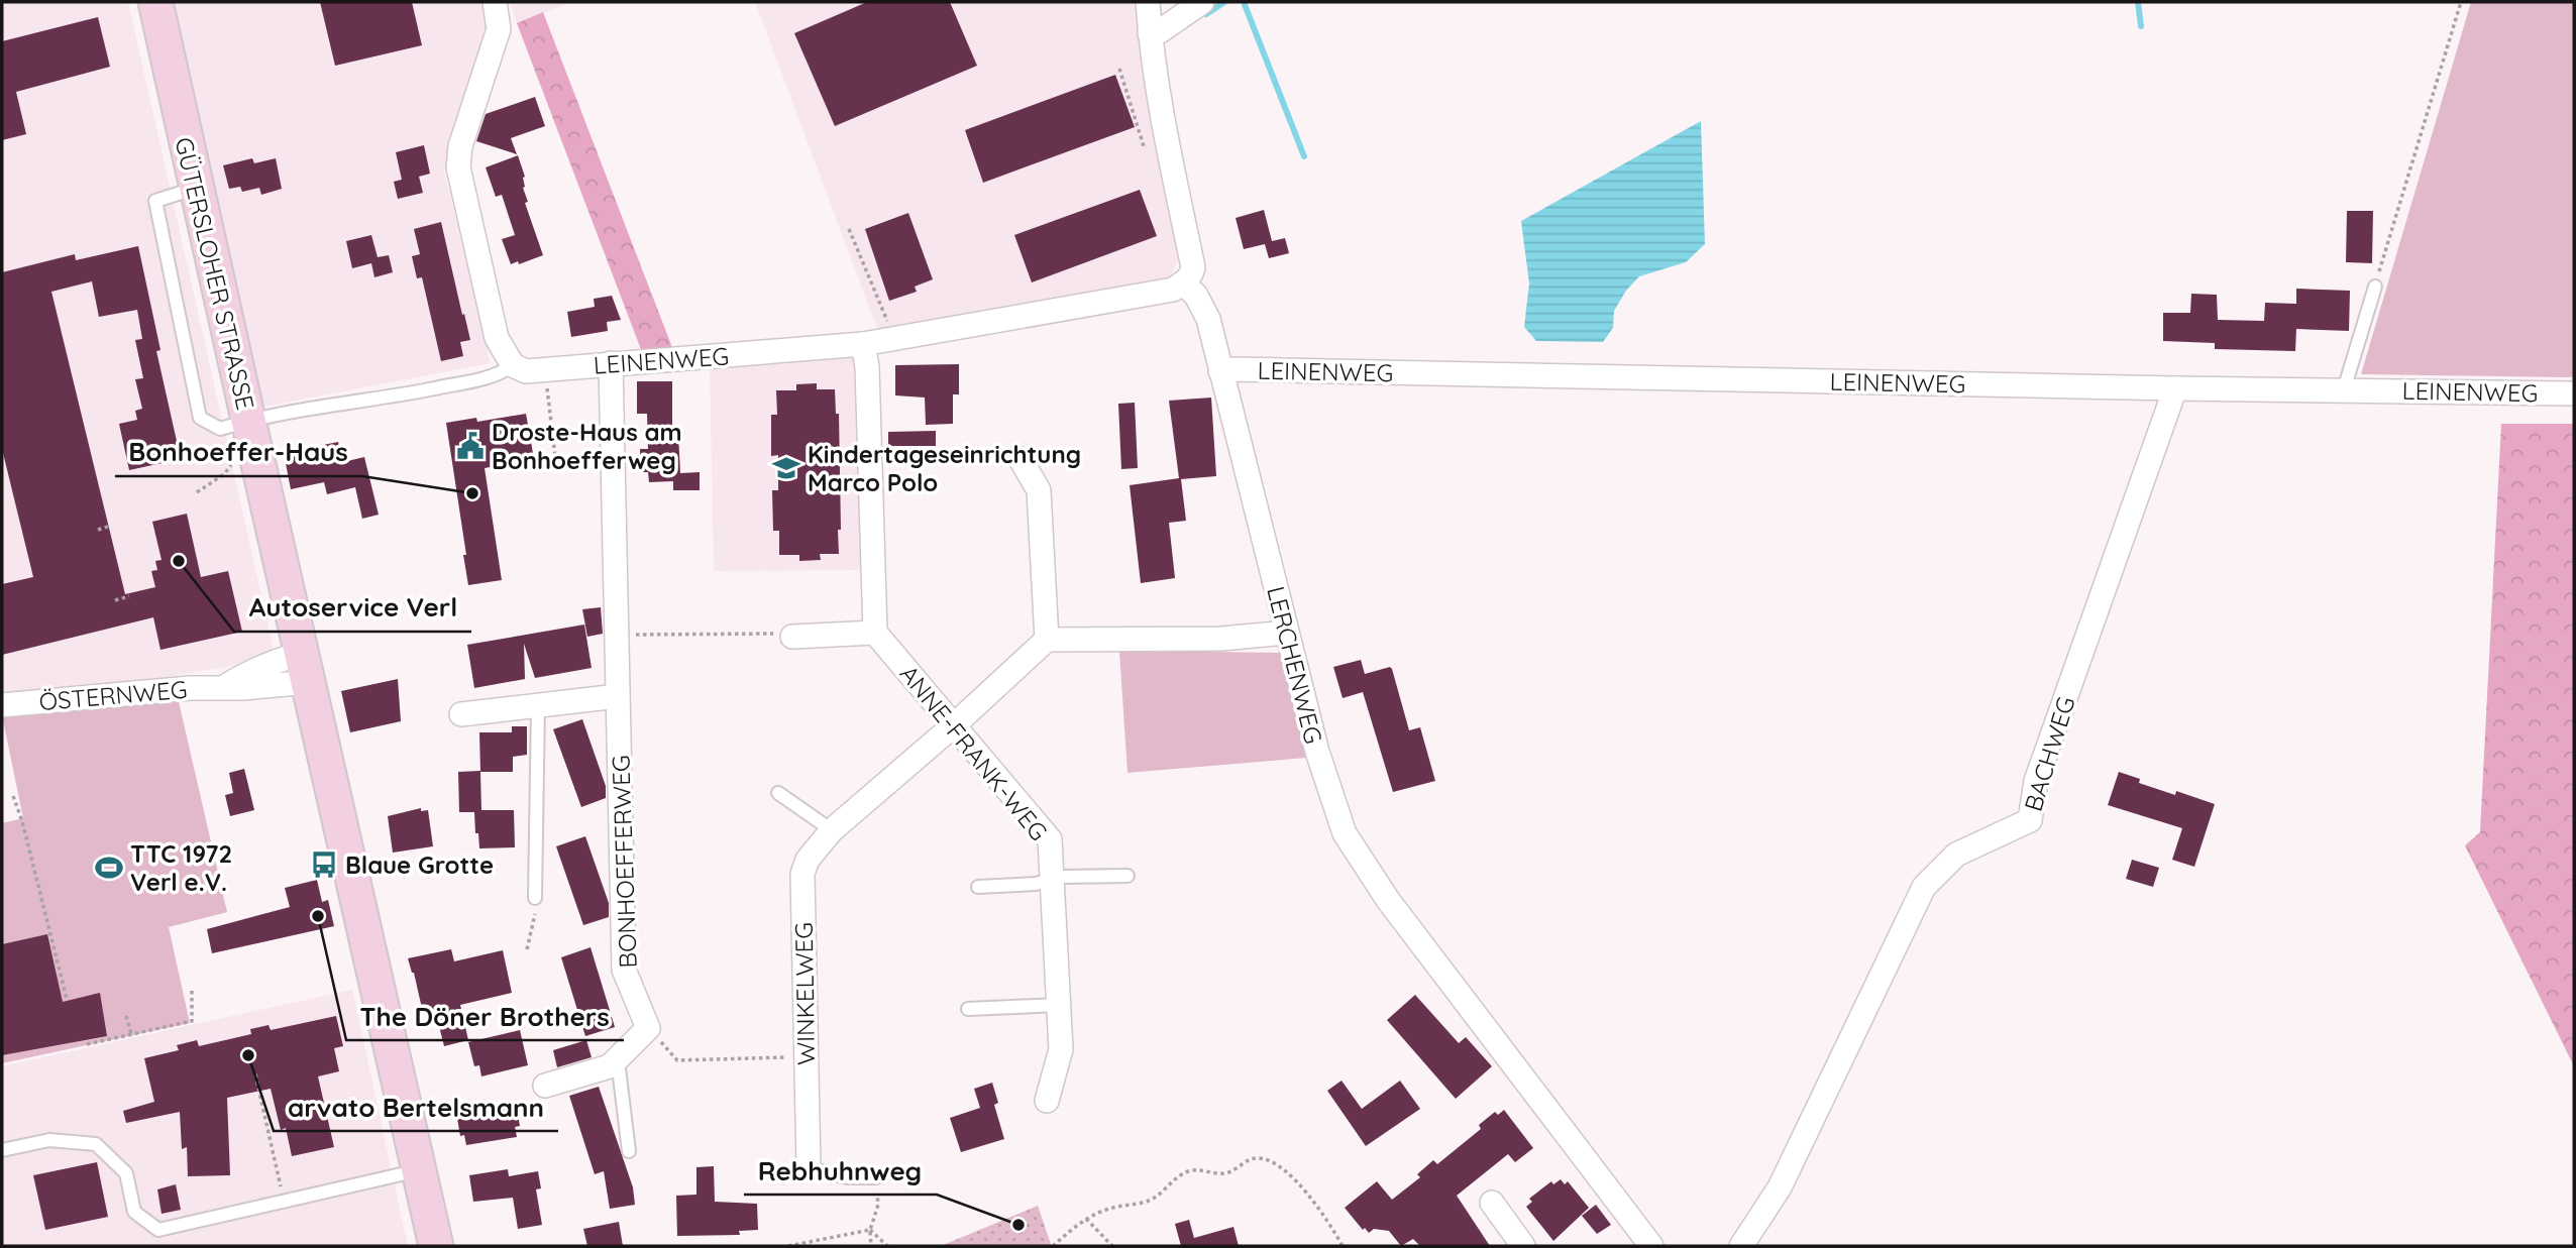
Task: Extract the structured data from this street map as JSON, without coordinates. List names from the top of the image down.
{
  "streets": {
    "main road": ["GÜTERSLOHER STRASSE"],
    "street": [
      "LEINENWEG",
      "LERCHENWEG",
      "ÖSTERNWEG",
      "ANNE-FRANK-WEG",
      "BACHWEG",
      "BONHOEFFERWEG",
      "WINKELWEG"
    ]
  },
  "crossings": [
    ["GÜTERSLOHER STRASSE", "ÖSTERNWEG"],
    ["LEINENWEG", "LERCHENWEG"],
    ["LEINENWEG", "BACHWEG"],
    ["LEINENWEG", "BONHOEFFERWEG"],
    ["ANNE-FRANK-WEG", "WINKELWEG"]
  ],
  "places": {
    "public building": ["Droste-Haus am Bonhoefferweg"],
    "school or university": ["Kindertageseinrichtung Marco Polo"],
    "other": [
      "Bonhoeffer-Haus",
      "Autoservice Verl",
      "The Döner Brothers",
      "arvato Bertelsmann",
      "Rebhuhnweg"
    ],
    "bus stop": ["Blaue Grotte"],
    "sports": ["TTC 1972 Verl e.V."]
  }
}
